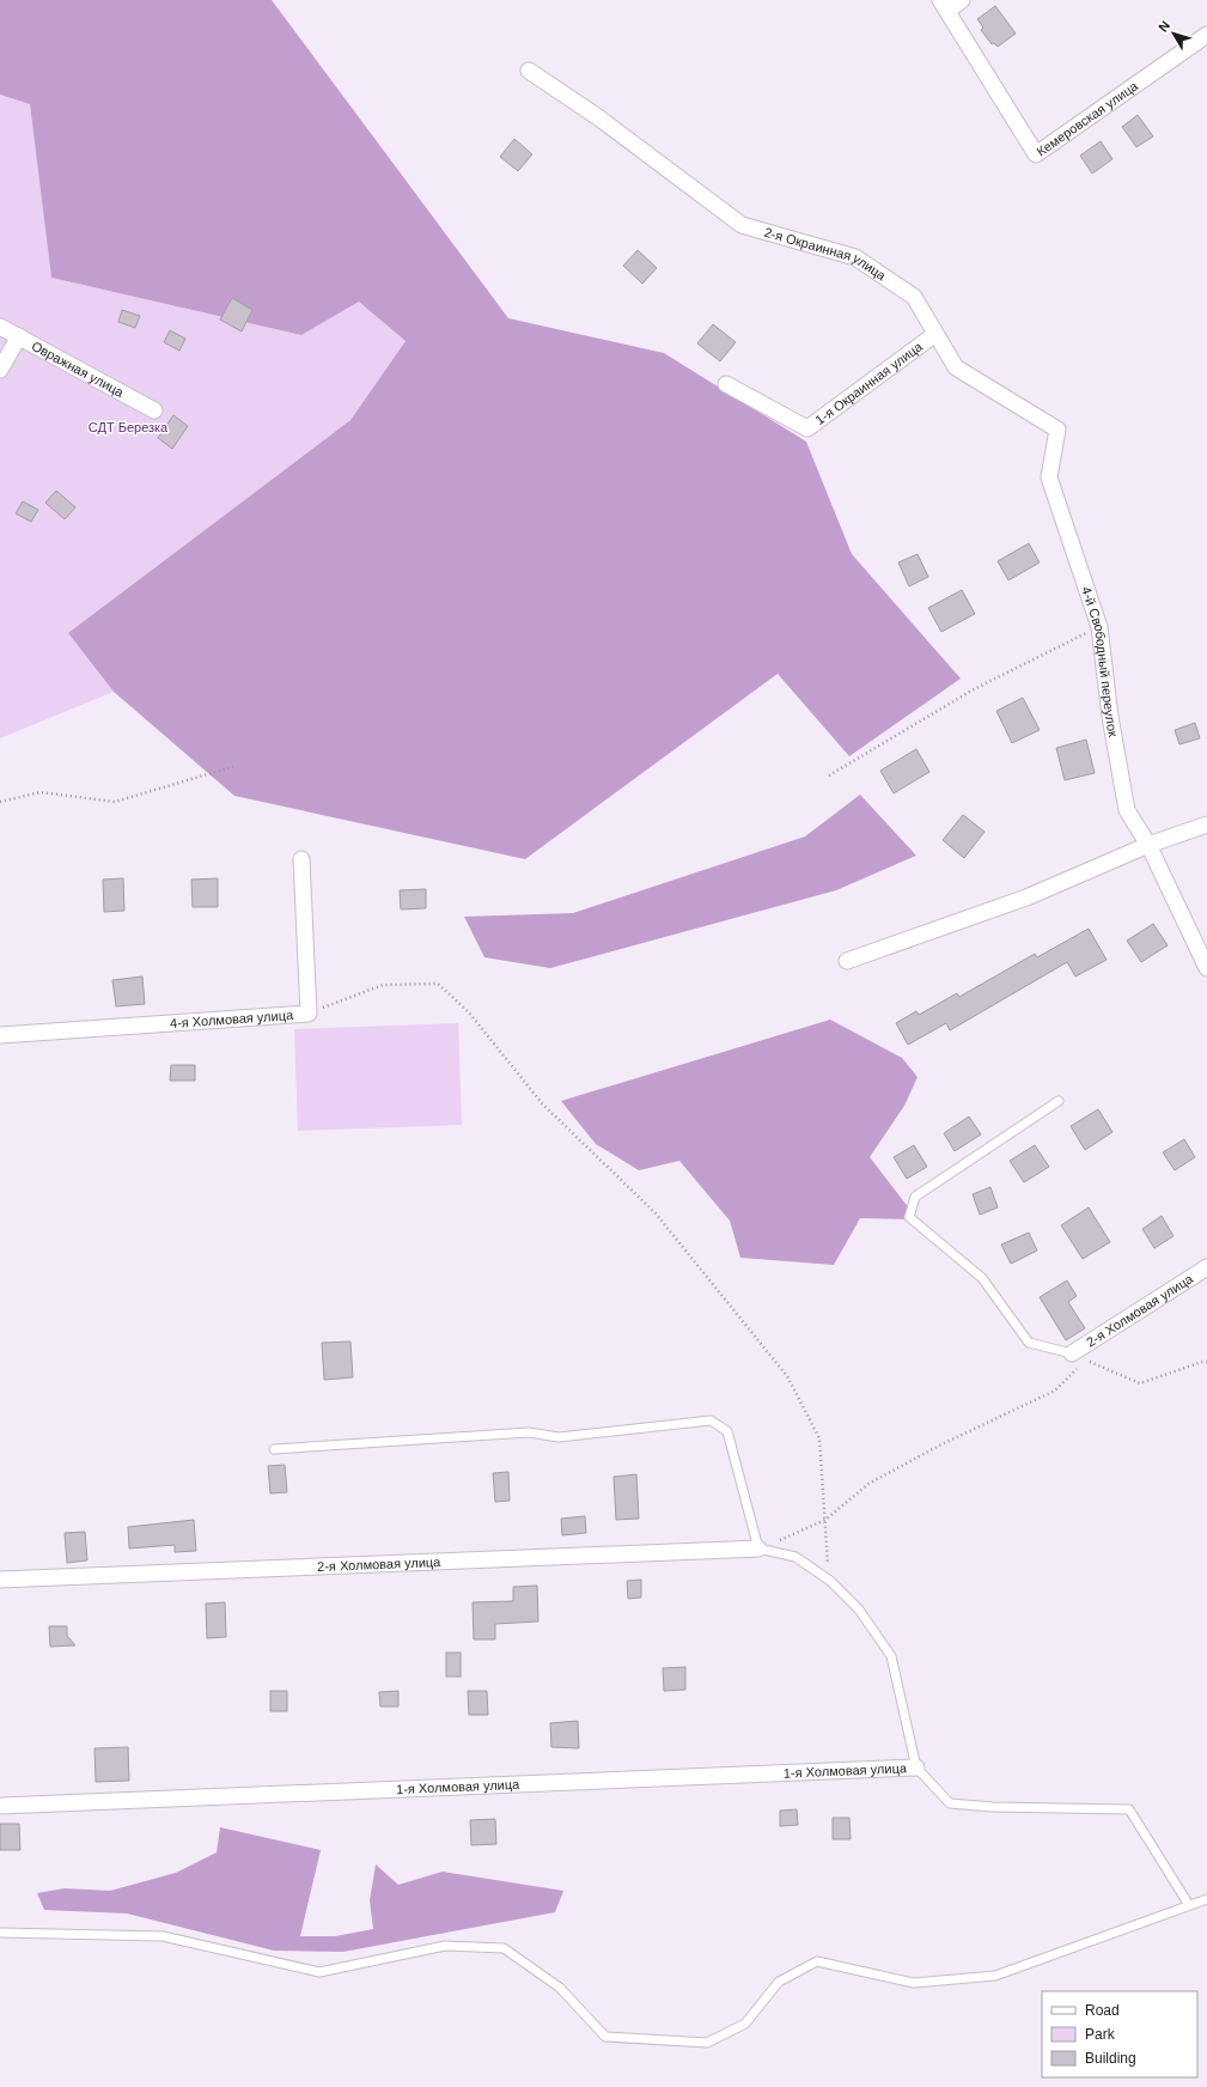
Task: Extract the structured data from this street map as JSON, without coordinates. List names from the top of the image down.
{
  "streets": {
    "street": [
      "Кемеровская улица",
      "2-я Окраинная улица",
      "Овражная улица",
      "1-я Окраинная улица",
      "4-й Свободный переулок",
      "4-я Холмовая улица",
      "2-я Холмовая улица",
      "1-я Холмовая улица"
    ]
  },
  "crossings": [
    ["2-я Окраинная улица", "1-я Окраинная улица"],
    ["2-я Окраинная улица", "4-й Свободный переулок"]
  ],
  "parks": ["СДТ Березка"],
  "legend": ["Road", "Park", "Building"],
  "north": "top left"
}
